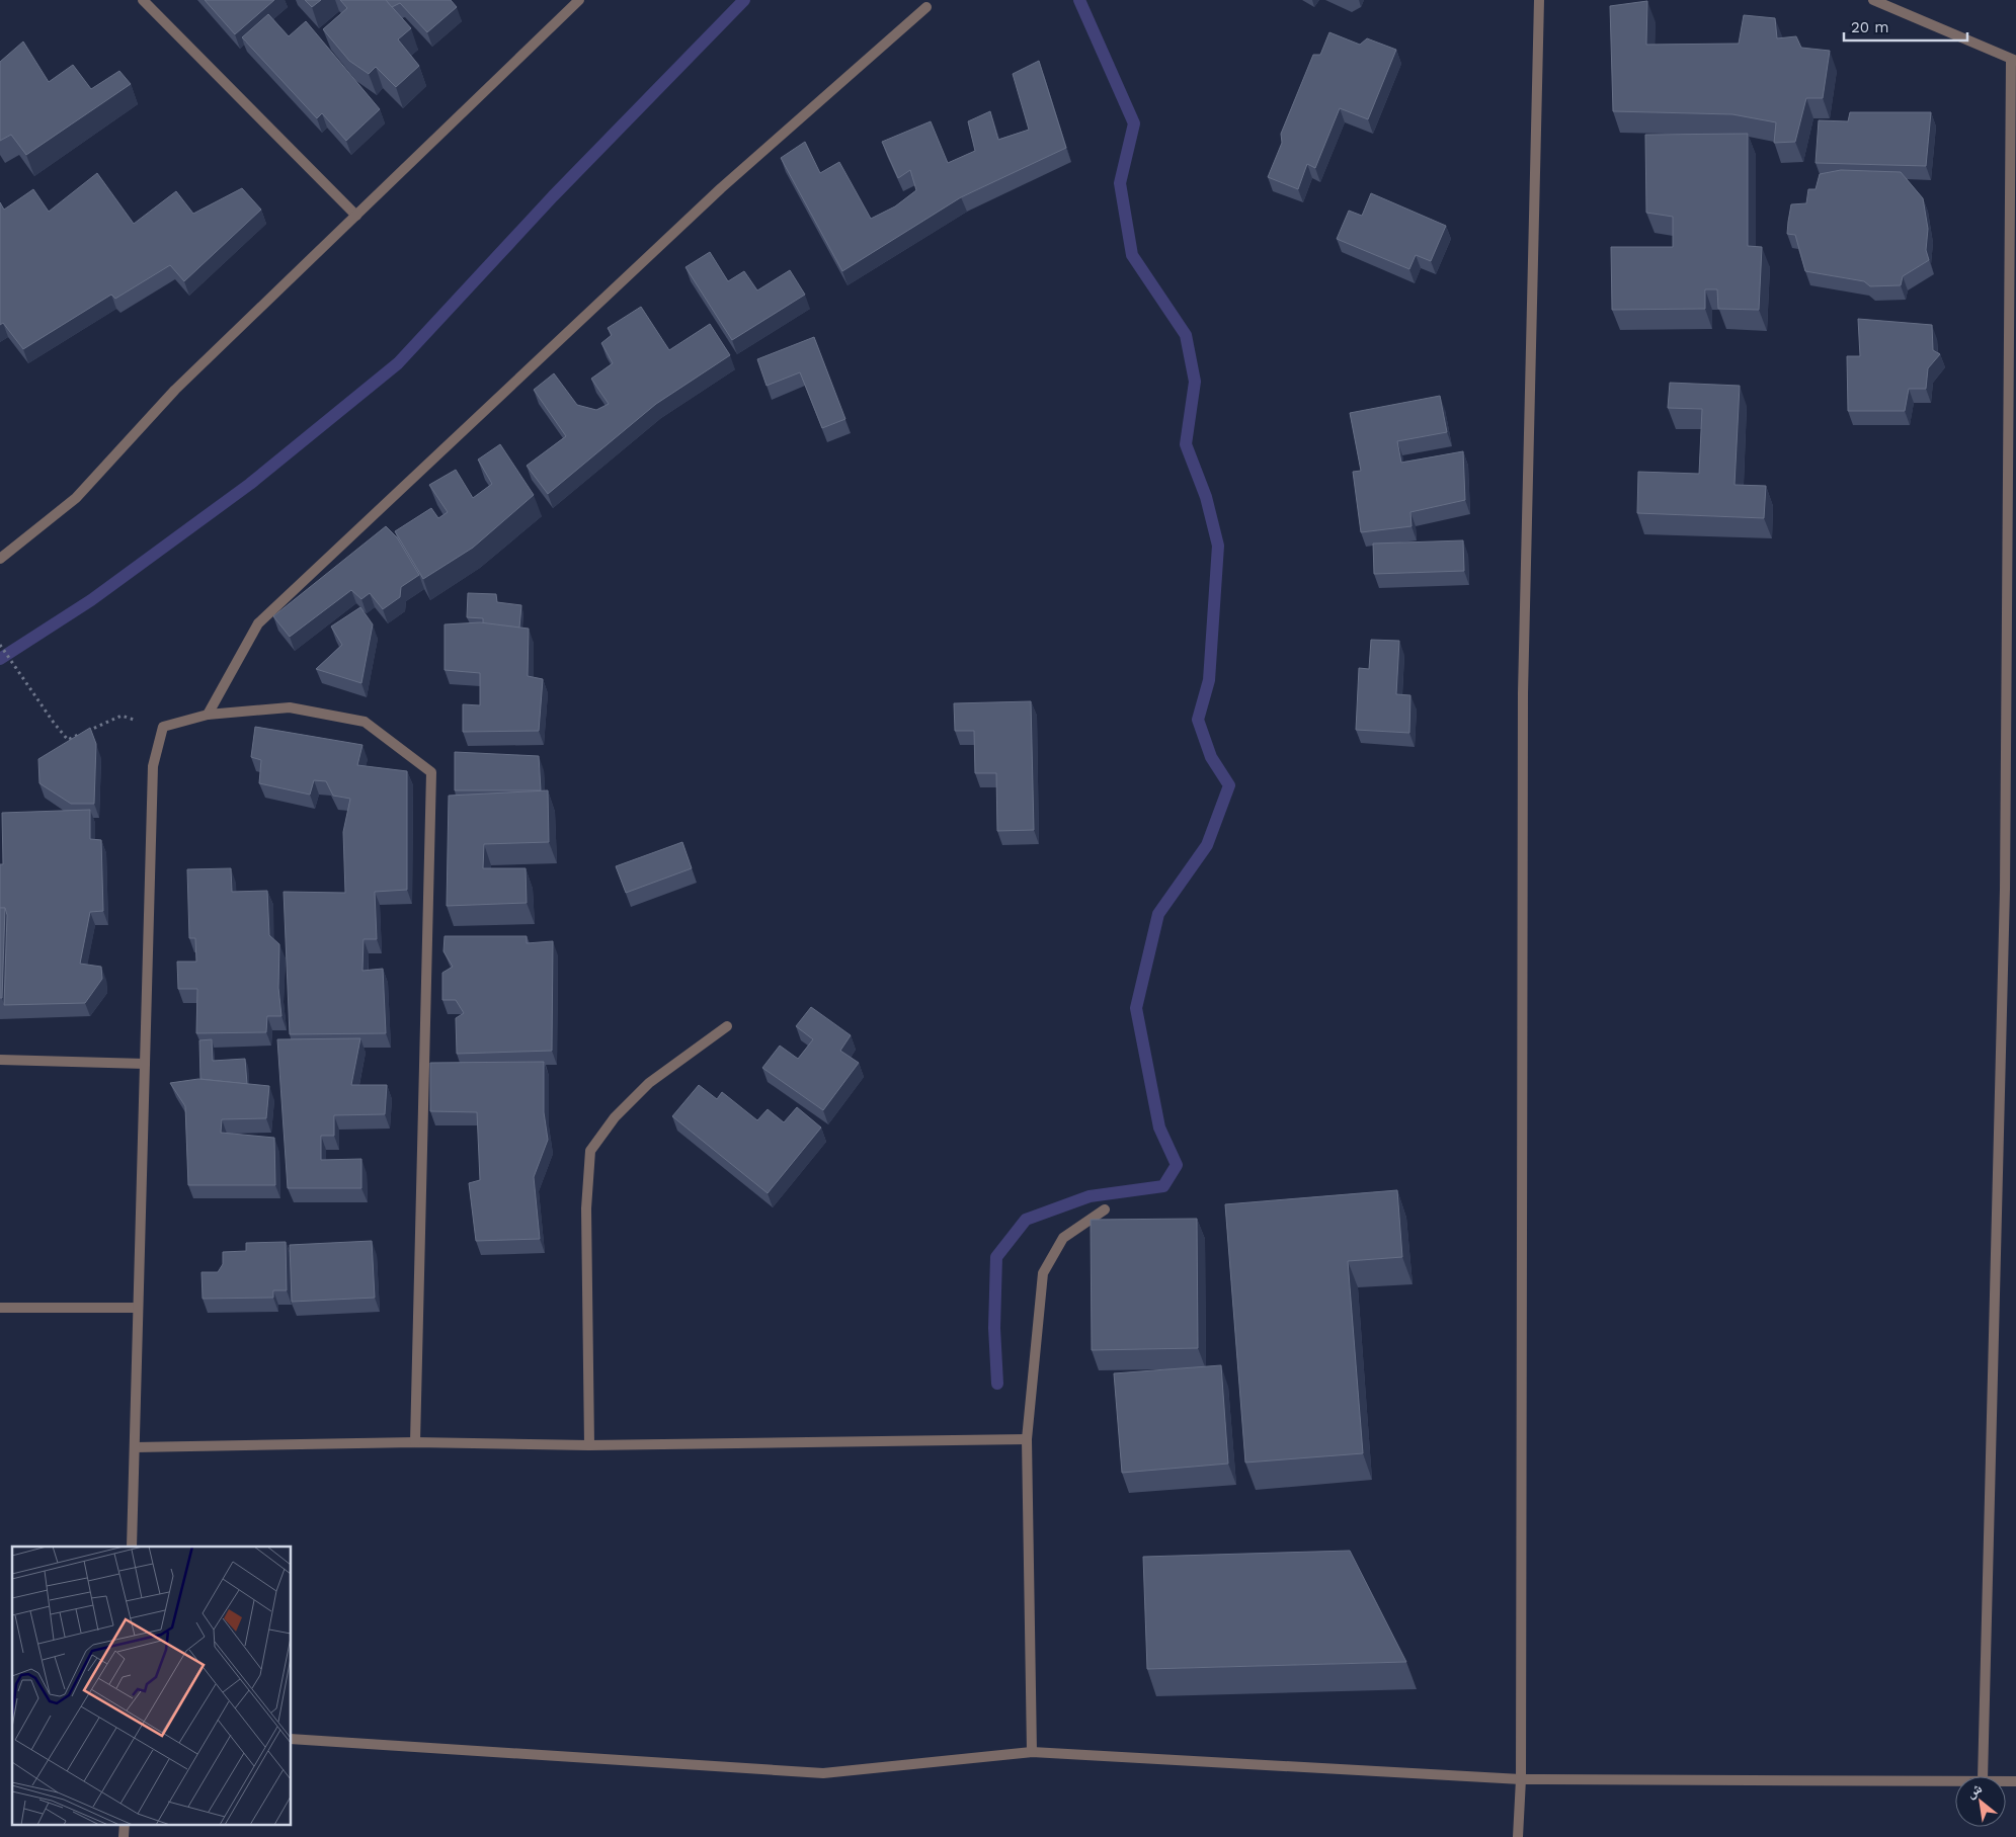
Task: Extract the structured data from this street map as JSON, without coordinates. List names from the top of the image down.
{
  "scale_bar": "20 m",
  "north": "top left"
}
